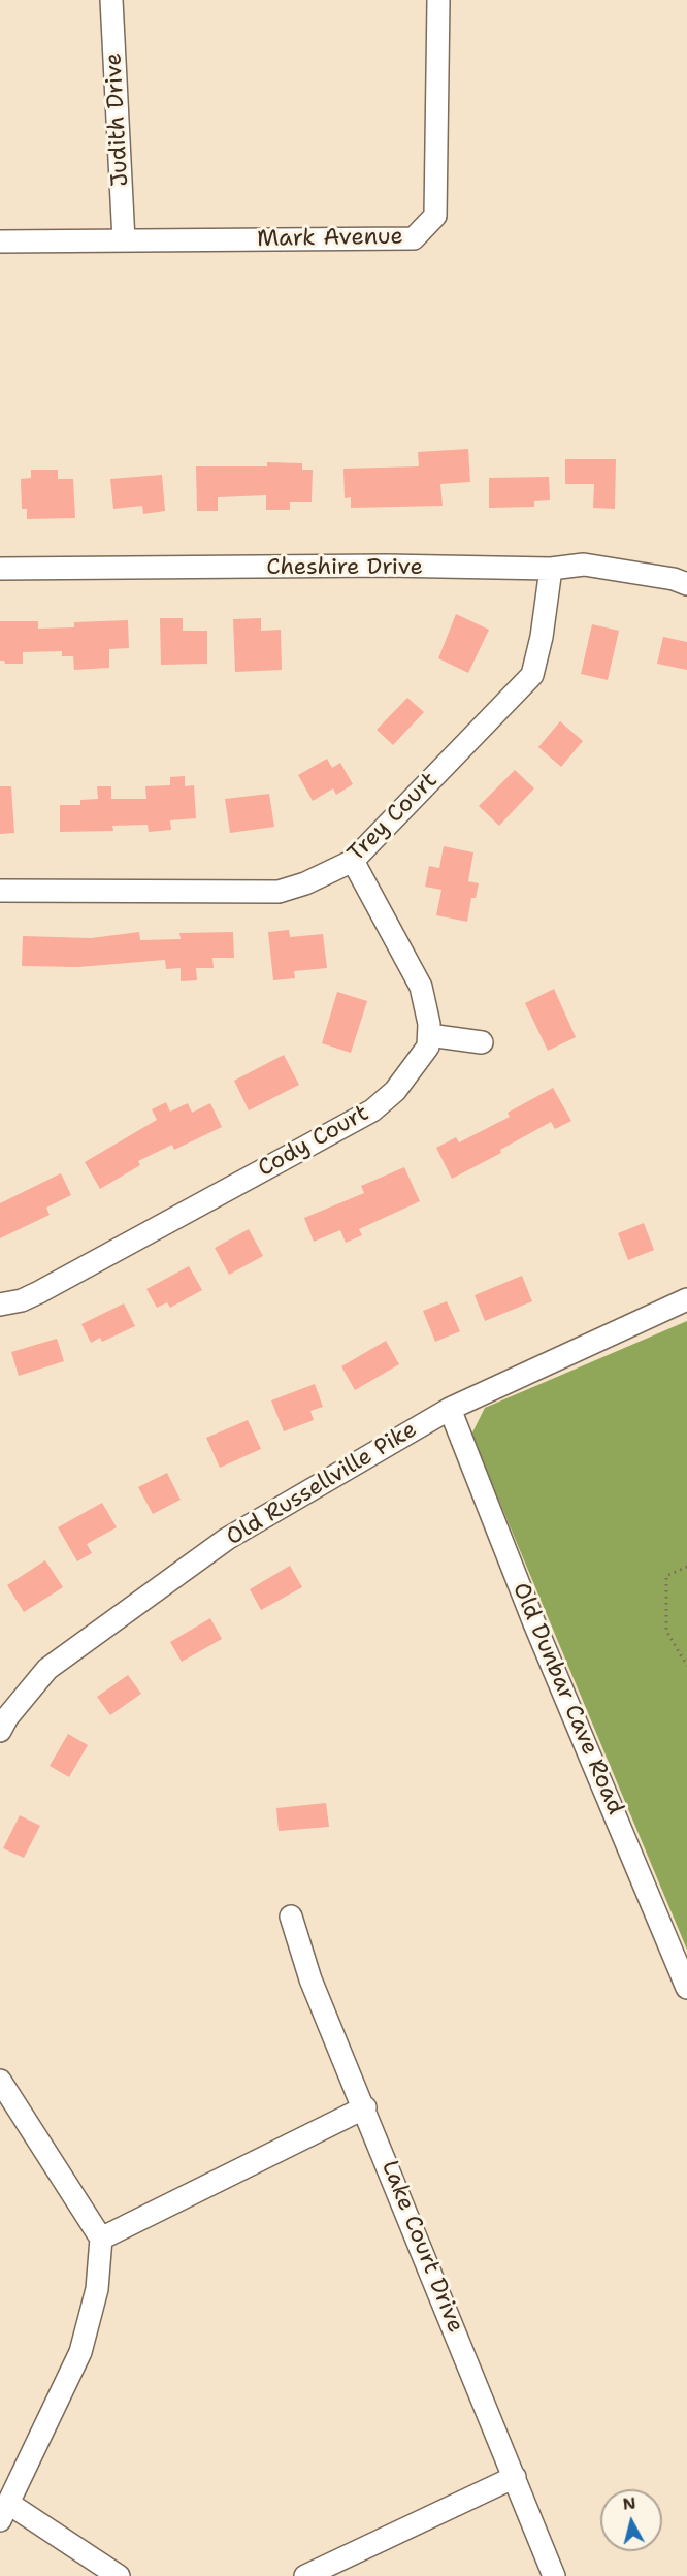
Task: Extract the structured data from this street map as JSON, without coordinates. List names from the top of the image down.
{
  "streets": {
    "street": [
      "Judith Drive",
      "Mark Avenue",
      "Cheshire Drive",
      "Trey Court",
      "Cody Court",
      "Old Russellville Pike",
      "Old Dunbar Cave Road",
      "Lake Court Drive"
    ]
  },
  "crossings": [
    ["Judith Drive", "Mark Avenue"],
    ["Cheshire Drive", "Trey Court"],
    ["Old Russellville Pike", "Old Dunbar Cave Road"]
  ],
  "north": "top"
}
